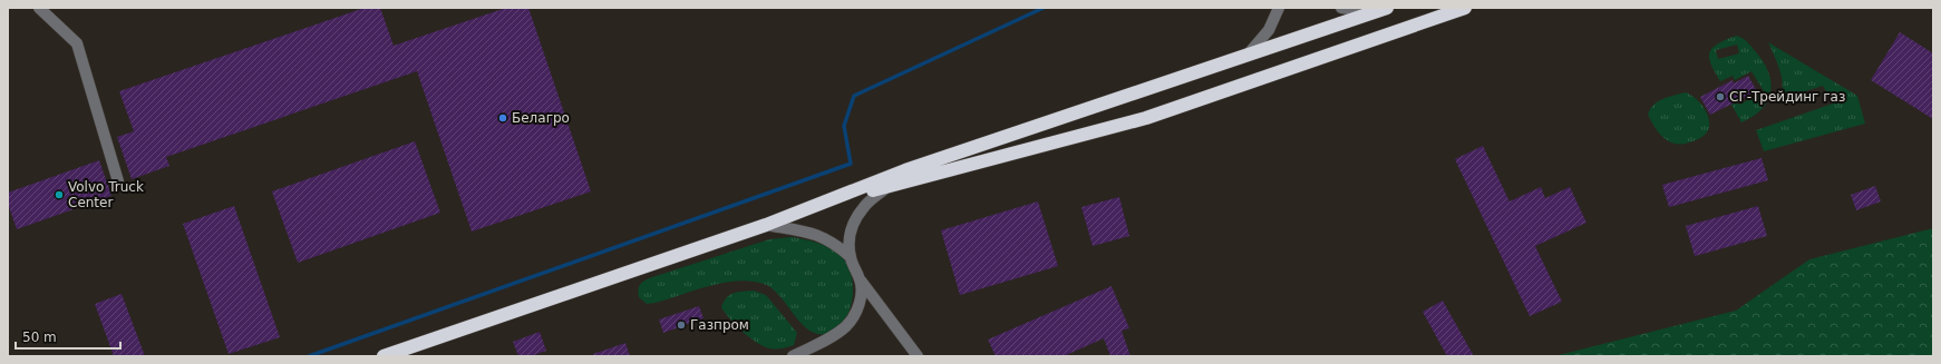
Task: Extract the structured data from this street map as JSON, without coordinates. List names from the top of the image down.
{
  "places": [
    "СГ-Трейдинг газ",
    "Белагро",
    "Volvo Truck Center",
    "Газпром"
  ],
  "scale_bar": "50 m"
}
